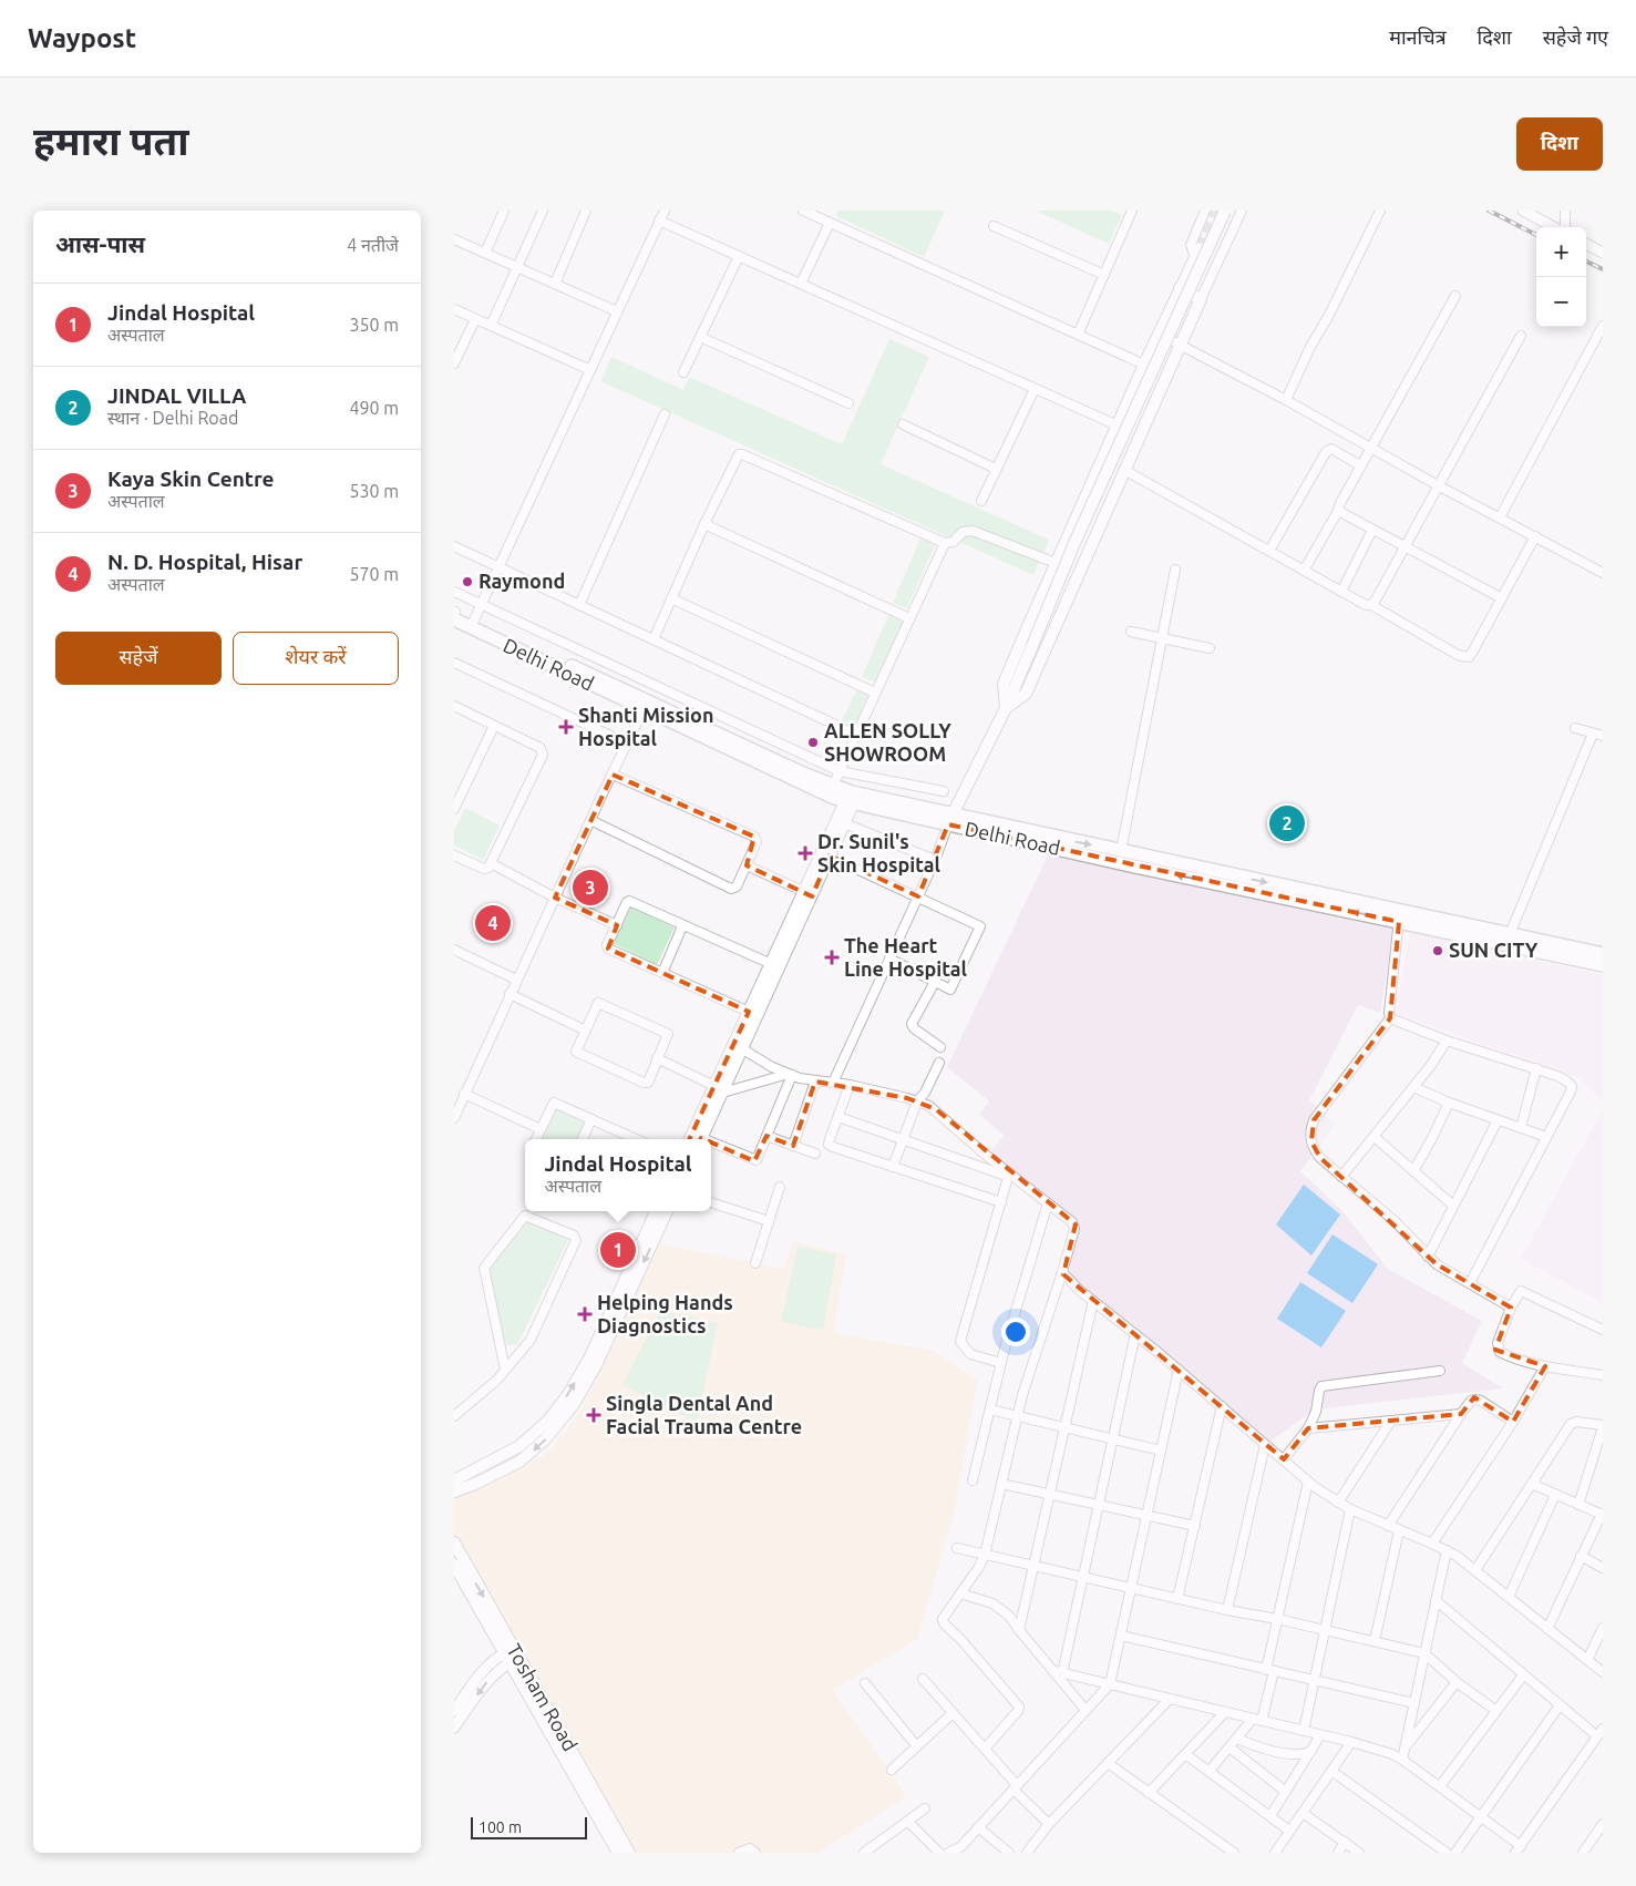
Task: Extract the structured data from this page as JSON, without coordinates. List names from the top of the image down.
{
  "streets": {
    "main road": ["Delhi Road", "Tosham Road"]
  },
  "places": {
    "other": ["Raymond", "ALLEN SOLLY SHOWROOM", "SUN CITY"],
    "health": [
      "Shanti Mission Hospital",
      "Dr. Sunil's Skin Hospital",
      "The Heart Line Hospital",
      "Helping Hands Diagnostics",
      "Singla Dental And Facial Trauma Centre"
    ]
  },
  "scale_bar": "100 m",
  "page": {
    "header": "Waypost",
    "nav": ["मानचित्र", "दिशा", "सहेजे गए"],
    "buttons": [
      "दिशा",
      ["सहेजें", "शेयर करें"]
    ],
    "title": "हमारा पता",
    "heading": ["आस-पास", "4 नतीजे"],
    "map_buttons": ["+", "−"],
    "list": [
      {
        "mark": "1",
        "name": "Jindal Hospital",
        "note": "अस्पताल",
        "value": "350 m"
      },
      {
        "mark": "2",
        "name": "JINDAL VILLA",
        "note": "स्थान · Delhi Road",
        "value": "490 m"
      },
      {
        "mark": "3",
        "name": "Kaya Skin Centre",
        "note": "अस्पताल",
        "value": "530 m"
      },
      {
        "mark": "4",
        "name": "N. D. Hospital, Hisar",
        "note": "अस्पताल",
        "value": "570 m"
      }
    ],
    "pins": [
      "2",
      "3",
      "4",
      "1"
    ],
    "popup": ["Jindal Hospital", "अस्पताल"],
    "scale": "100 m"
  }
}
